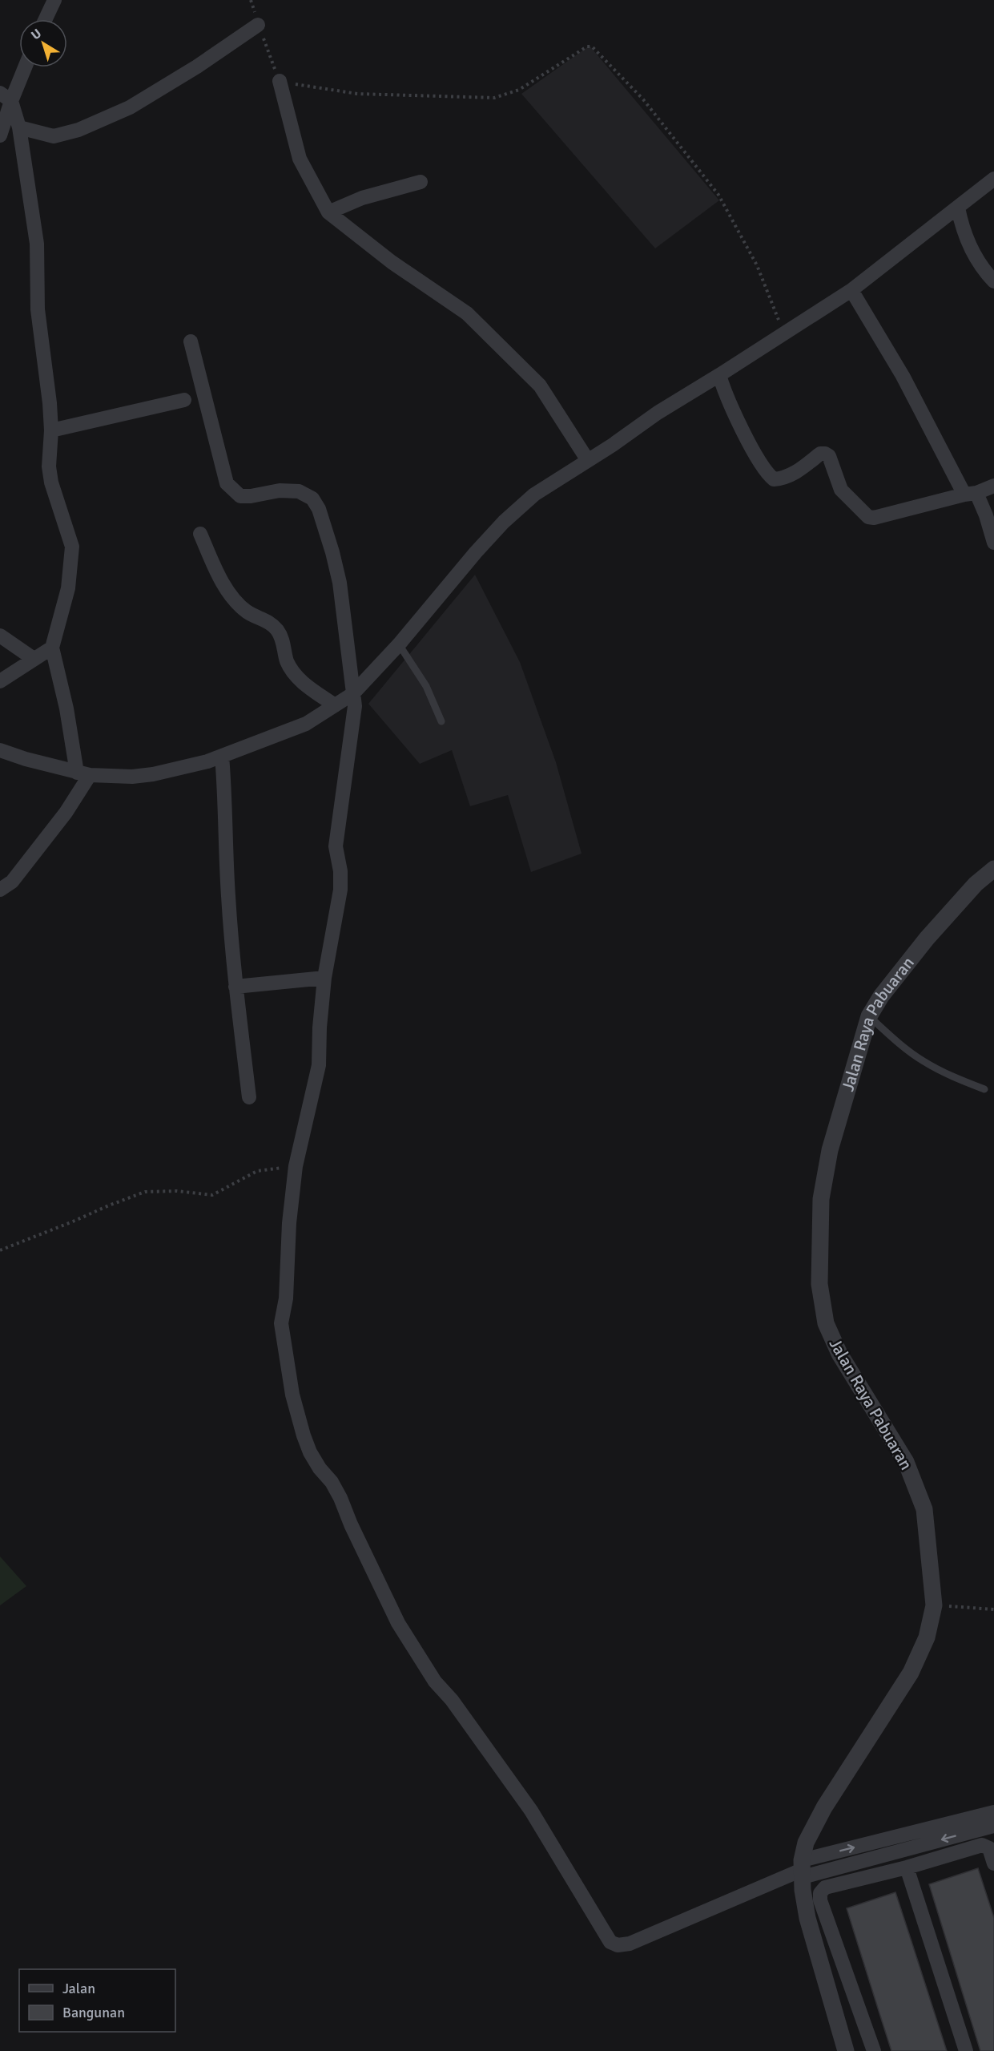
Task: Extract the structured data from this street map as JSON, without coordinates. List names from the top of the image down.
{
  "streets": {
    "street": ["Jalan Raya Pabuaran"]
  },
  "legend": ["Jalan", "Bangunan"],
  "north": "top left"
}
